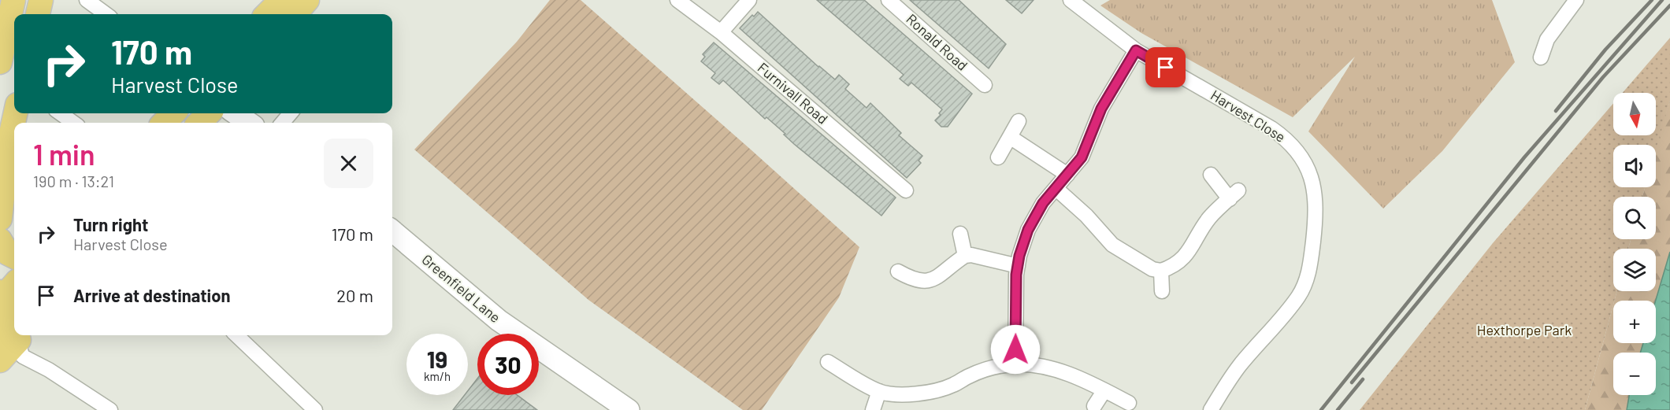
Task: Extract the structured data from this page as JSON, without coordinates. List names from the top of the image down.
{
  "streets": {
    "street": [
      "Ronald Road",
      "Furnivall Road",
      "Harvest Close",
      "Greenfield Lane"
    ]
  },
  "parks": ["Hexthorpe Park"],
  "north": "bottom",
  "page": {
    "turn": ["170 m", "Harvest Close"],
    "map_buttons": ["+", "−"],
    "heading": ["1 min", "190 m · 13:21"],
    "list": [
      {
        "name": "Turn right",
        "note": "Harvest Close",
        "value": "170 m"
      },
      {
        "name": "Arrive at destination",
        "value": "20 m"
      }
    ],
    "speed": "19 km/h",
    "limit": "30"
  }
}
